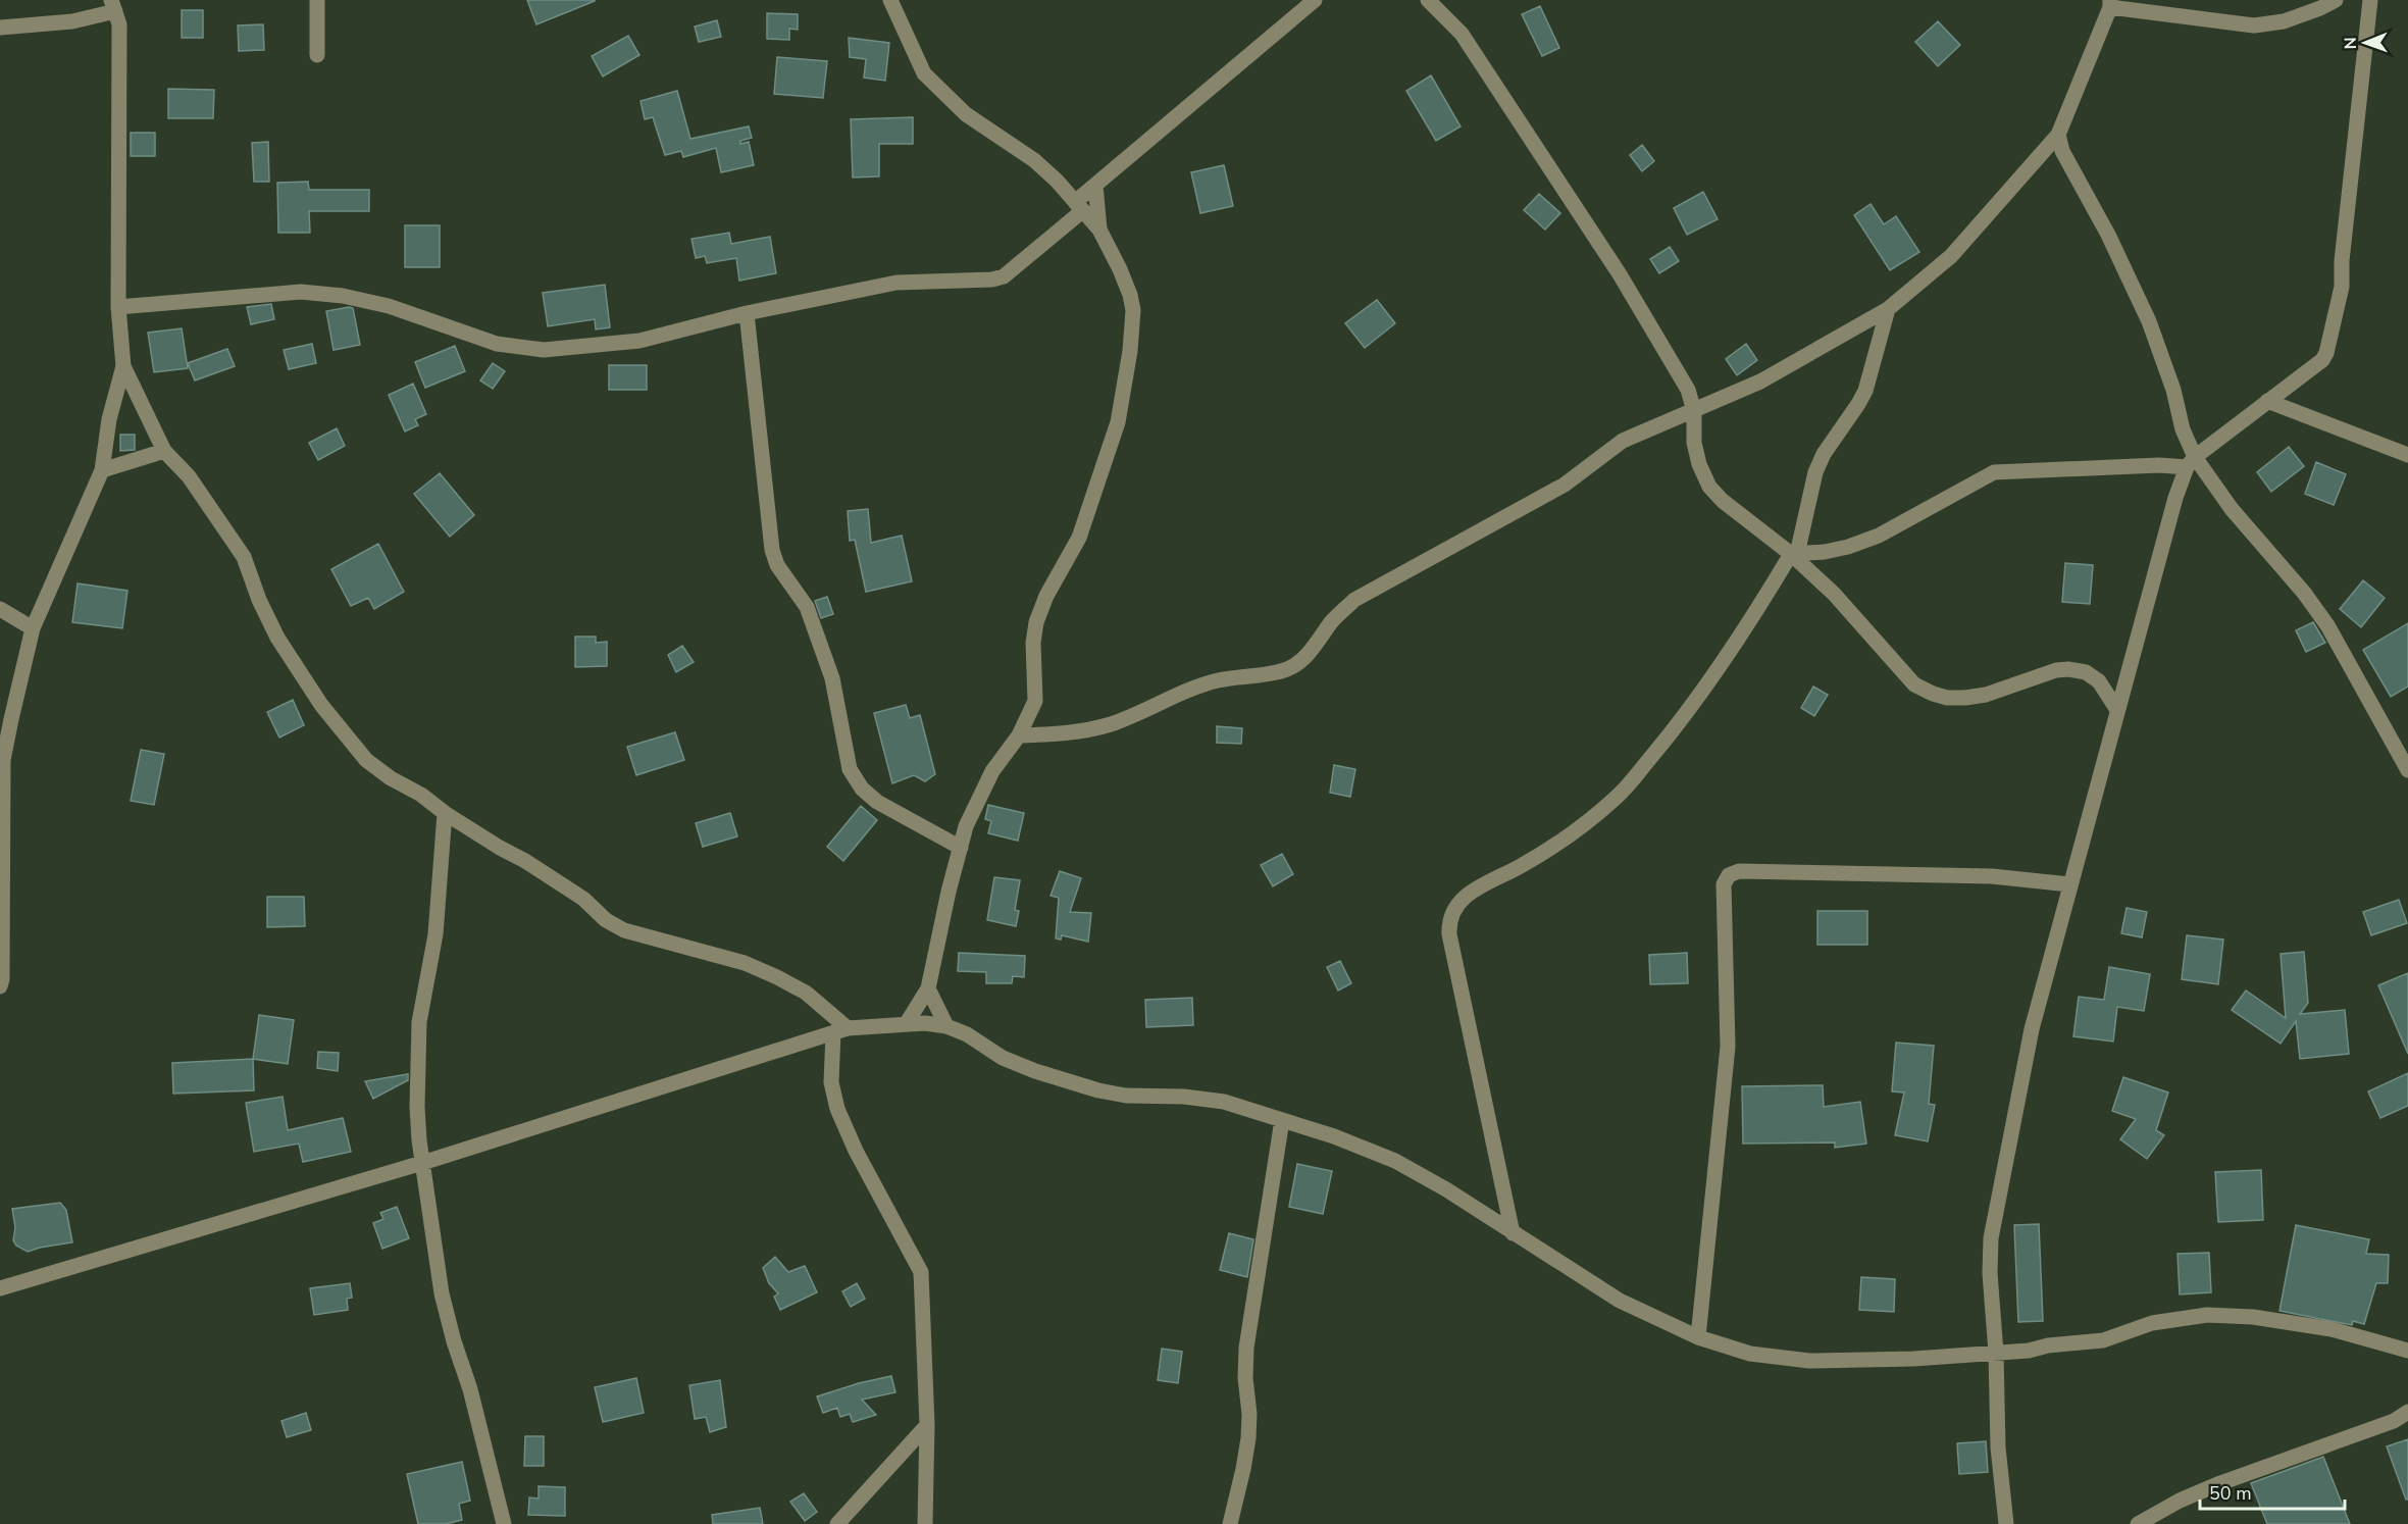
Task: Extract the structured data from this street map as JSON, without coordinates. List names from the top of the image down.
{
  "scale_bar": "50 m",
  "north": "left"
}
